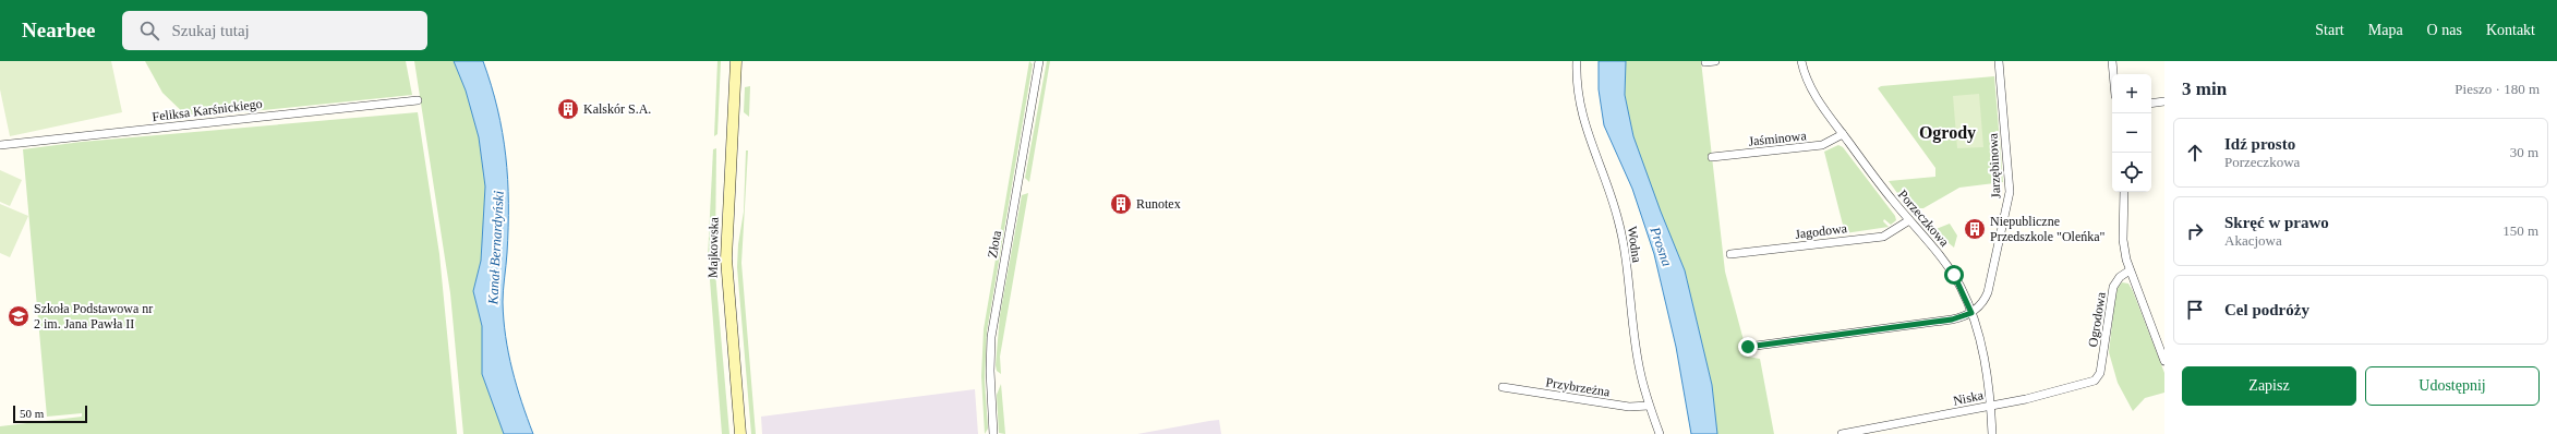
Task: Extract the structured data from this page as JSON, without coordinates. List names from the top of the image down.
{
  "streets": {
    "main road": ["Majkowska"],
    "street": [
      "Feliksa Karśnickiego",
      "Jaśminowa",
      "Jarzębinowa",
      "Porzeczkowa",
      "Jagodowa",
      "Złota",
      "Wodna",
      "Ogrodowa",
      "Przybrzeżna",
      "Niska"
    ]
  },
  "crossings": [
    ["Jaśminowa", "Porzeczkowa"],
    ["Jarzębinowa", "Porzeczkowa"],
    ["Porzeczkowa", "Jagodowa"],
    ["Porzeczkowa", "Niska"],
    ["Wodna", "Przybrzeżna"],
    ["Ogrodowa", "Niska"]
  ],
  "districts": ["Ogrody"],
  "water": ["Prosna", "Kanał Bernardyński"],
  "places": {
    "building": ["Kalskór S.A.", "Runotex", "Niepubliczne Przedszkole \"Oleńka\""],
    "school or university": ["Szkoła Podstawowa nr 2 im. Jana Pawła II"]
  },
  "scale_bar": "50 m",
  "page": {
    "header": "Nearbee",
    "search": "Szukaj tutaj",
    "nav": [
      "Start",
      "Mapa",
      "O nas",
      "Kontakt"
    ],
    "heading": ["3 min", "Pieszo · 180 m"],
    "map_buttons": ["+", "−"],
    "list": [
      ["Idź prosto", "Porzeczkowa", "30 m"],
      ["Skręć w prawo", "Akacjowa", "150 m"],
      "Cel podróży"
    ],
    "buttons": ["Zapisz", "Udostępnij"],
    "scale": "50 m"
  }
}
